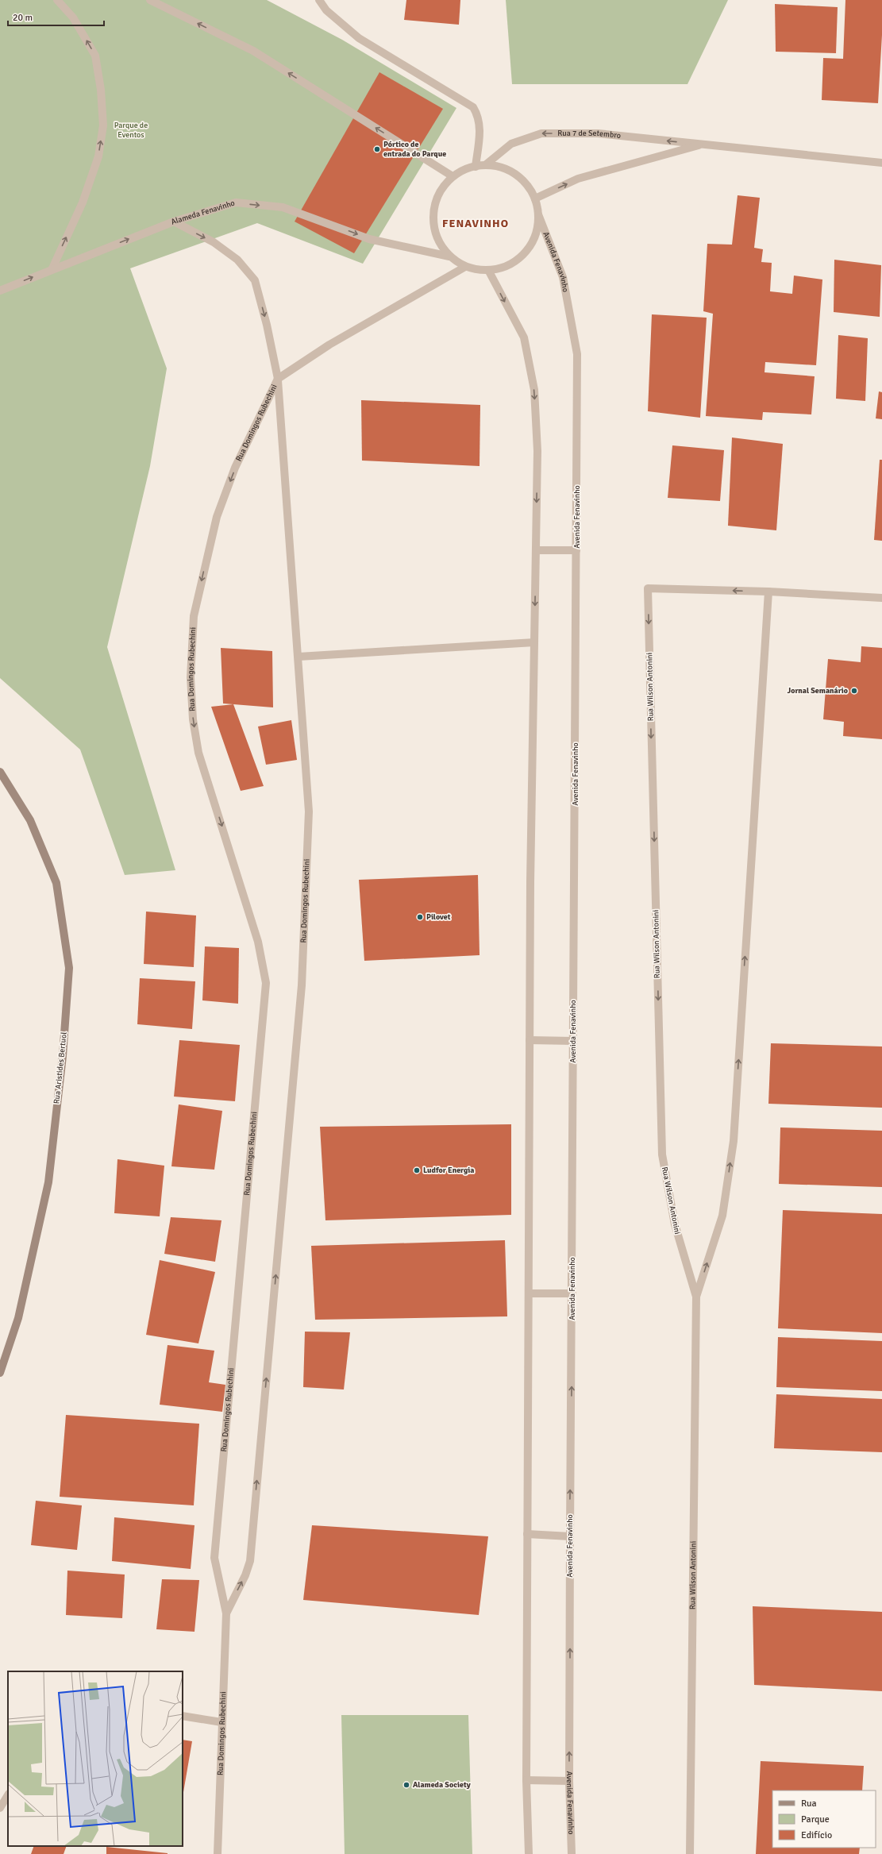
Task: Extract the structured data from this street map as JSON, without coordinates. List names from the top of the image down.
{
  "streets": {
    "main road": ["Rua Aristides Bertuol"],
    "street": [
      "Rua 7 de Setembro",
      "Alameda Fenavinho",
      "Avenida Fenavinho",
      "Rua Domingos Rubechini",
      "Rua Wilson Antonini"
    ]
  },
  "crossings": [
    ["Rua 7 de Setembro", "Alameda Fenavinho"],
    ["Rua 7 de Setembro", "Avenida Fenavinho"],
    ["Alameda Fenavinho", "Avenida Fenavinho"]
  ],
  "one_way": ["Alameda Fenavinho"],
  "districts": ["FENAVINHO"],
  "parks": ["Parque de Eventos"],
  "places": [
    "Pórtico de entrada do Parque",
    "Jornal Semanário",
    "Pilovet",
    "Ludfor Energia",
    "Alameda Society"
  ],
  "legend": ["Rua", "Parque", "Edifício"],
  "scale_bar": "20 m"
}
